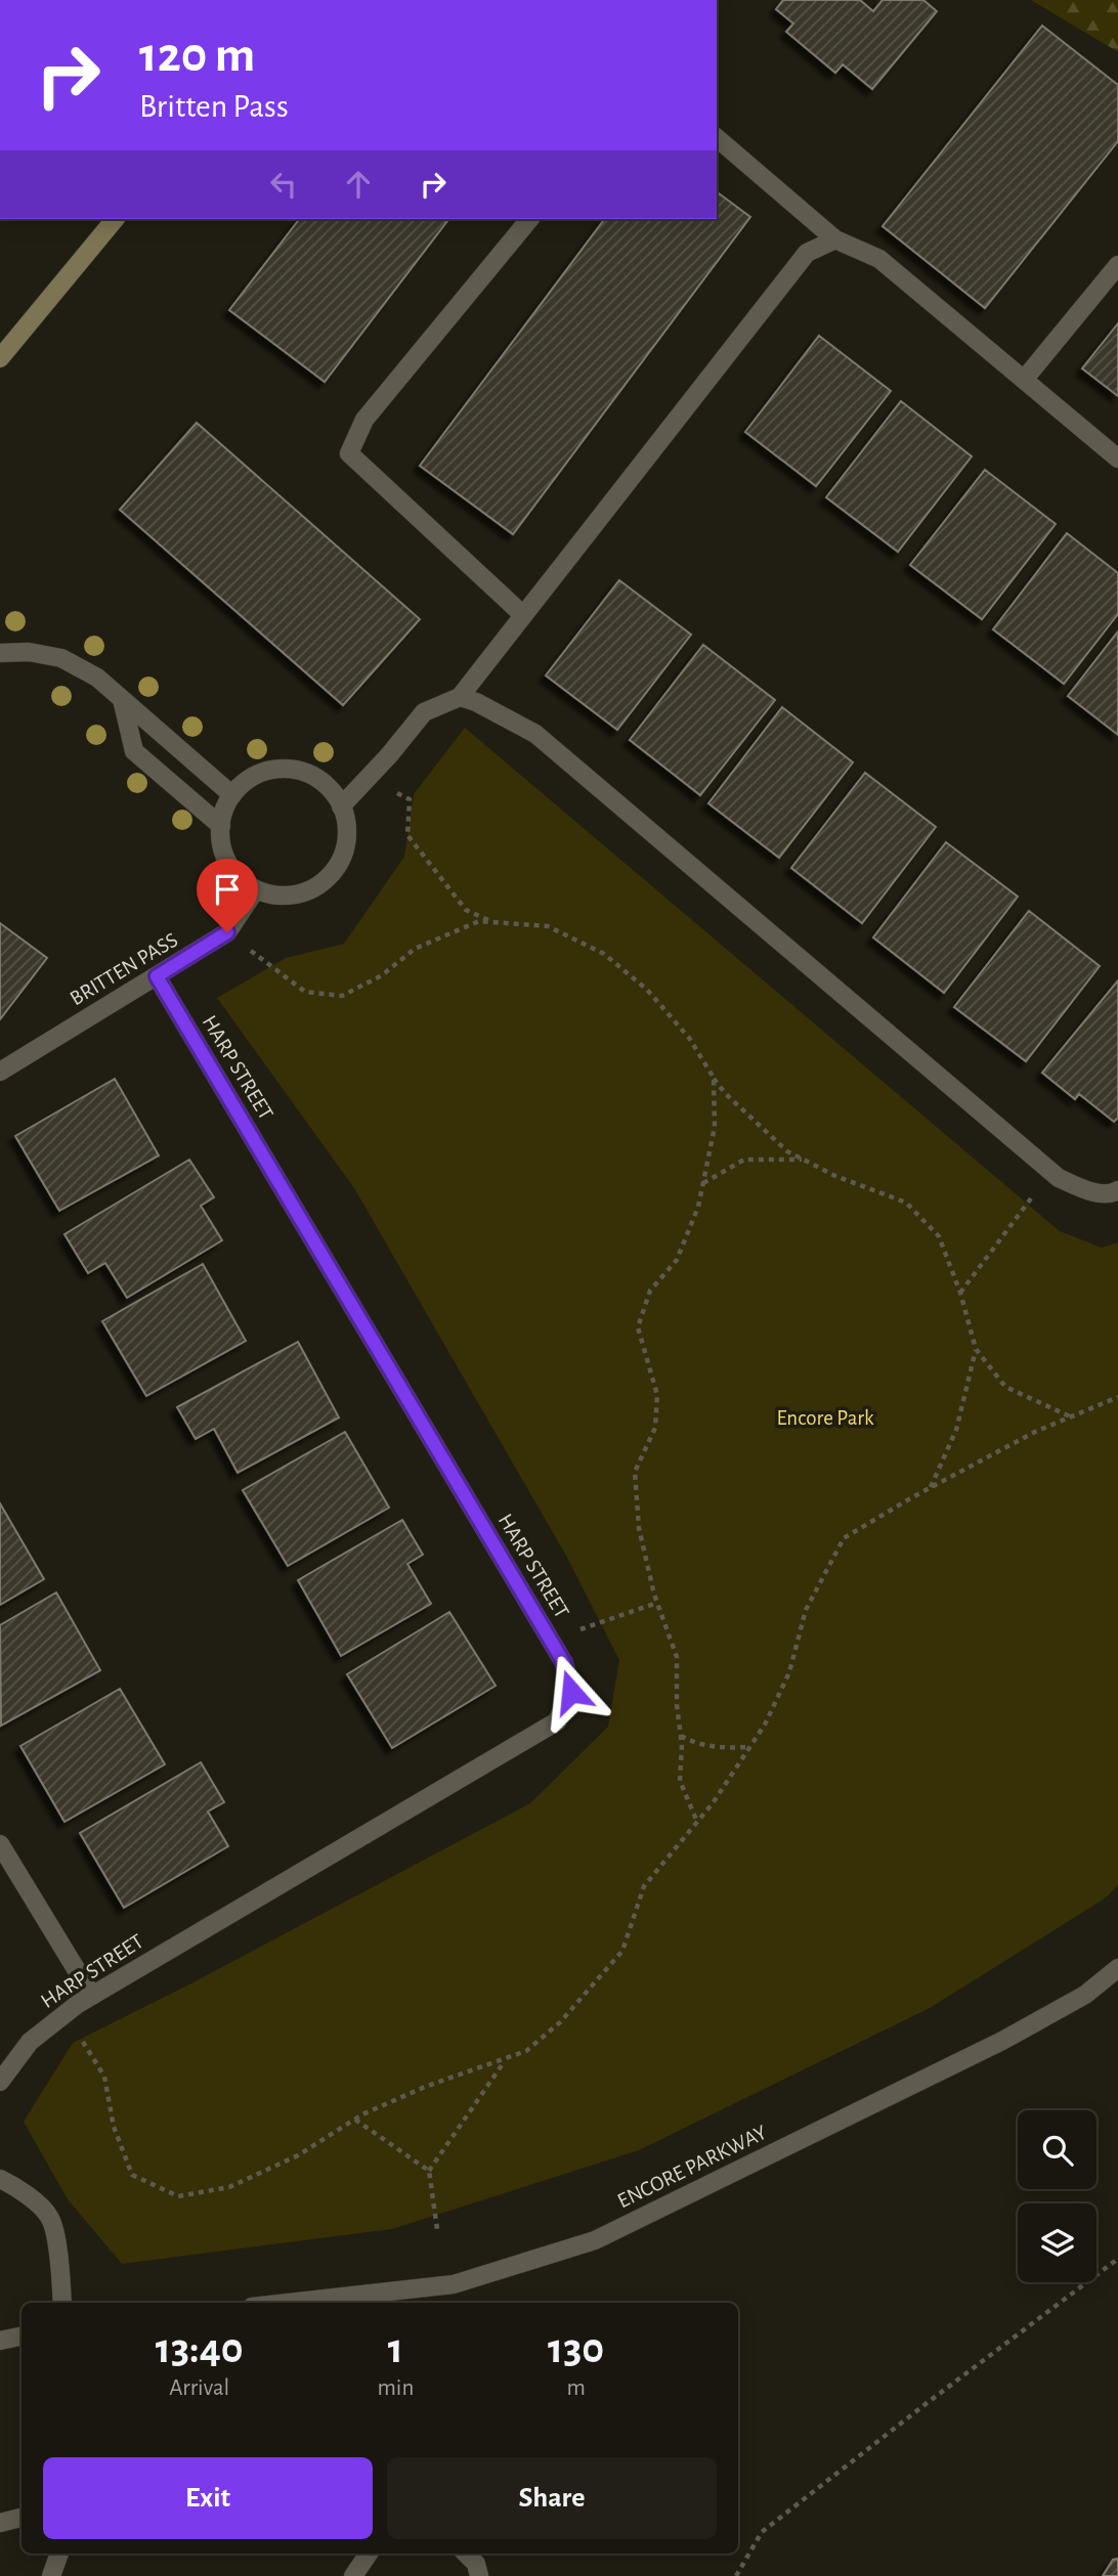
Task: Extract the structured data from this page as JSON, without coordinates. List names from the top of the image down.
{
  "streets": {
    "street": ["BRITTEN PASS", "HARP STREET", "ENCORE PARKWAY"]
  },
  "crossings": [
    ["BRITTEN PASS", "HARP STREET"]
  ],
  "parks": ["Encore Park"],
  "page": {
    "turn": ["120 m", "Britten Pass"],
    "eta": [
      "13:40",
      "Arrival",
      "1",
      "min",
      "130",
      "m"
    ],
    "buttons": ["Exit", "Share"]
  }
}
